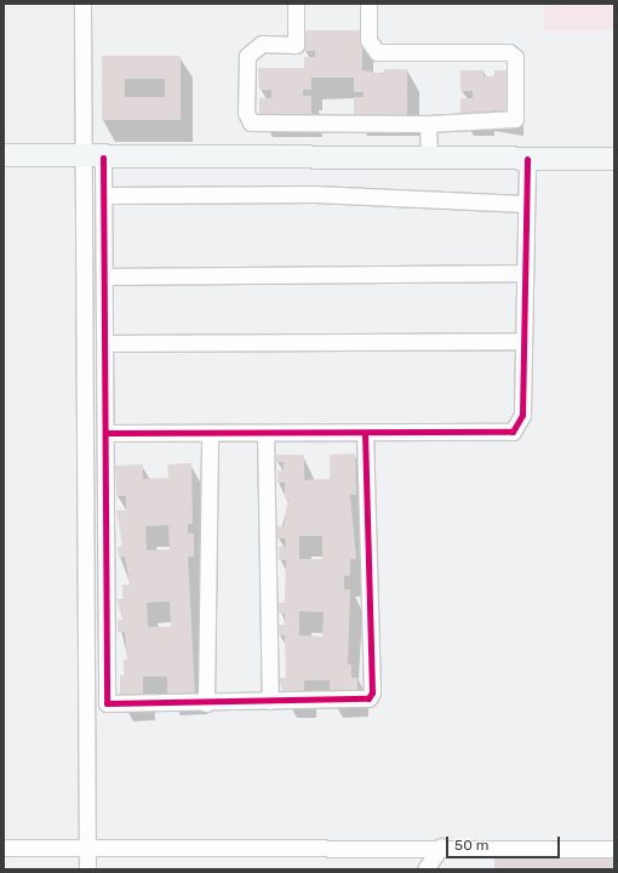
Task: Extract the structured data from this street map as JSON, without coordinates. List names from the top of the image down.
{
  "scale_bar": "50 m"
}
